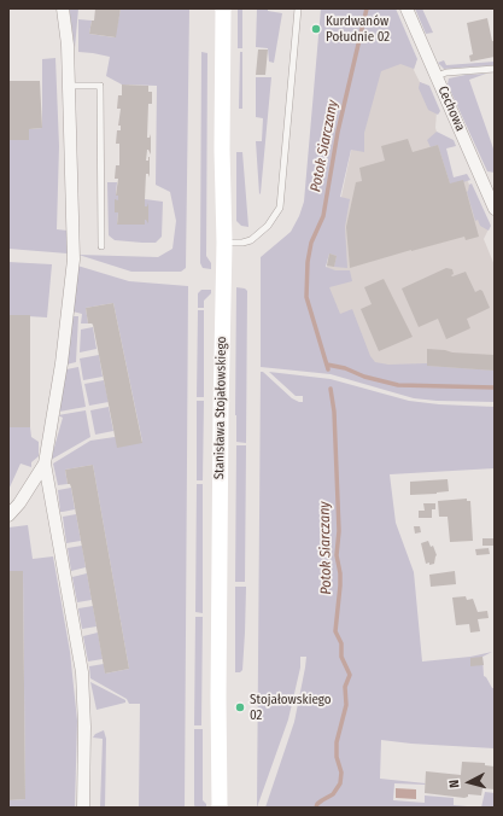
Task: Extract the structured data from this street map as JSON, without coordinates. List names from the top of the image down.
{
  "streets": {
    "street": ["Cechowa", "Stanisława Stojałowskiego"]
  },
  "water": ["Potok Siarczany"],
  "places": ["Kurdwanów Południe 02", "Stojałowskiego 02"],
  "north": "left"
}
